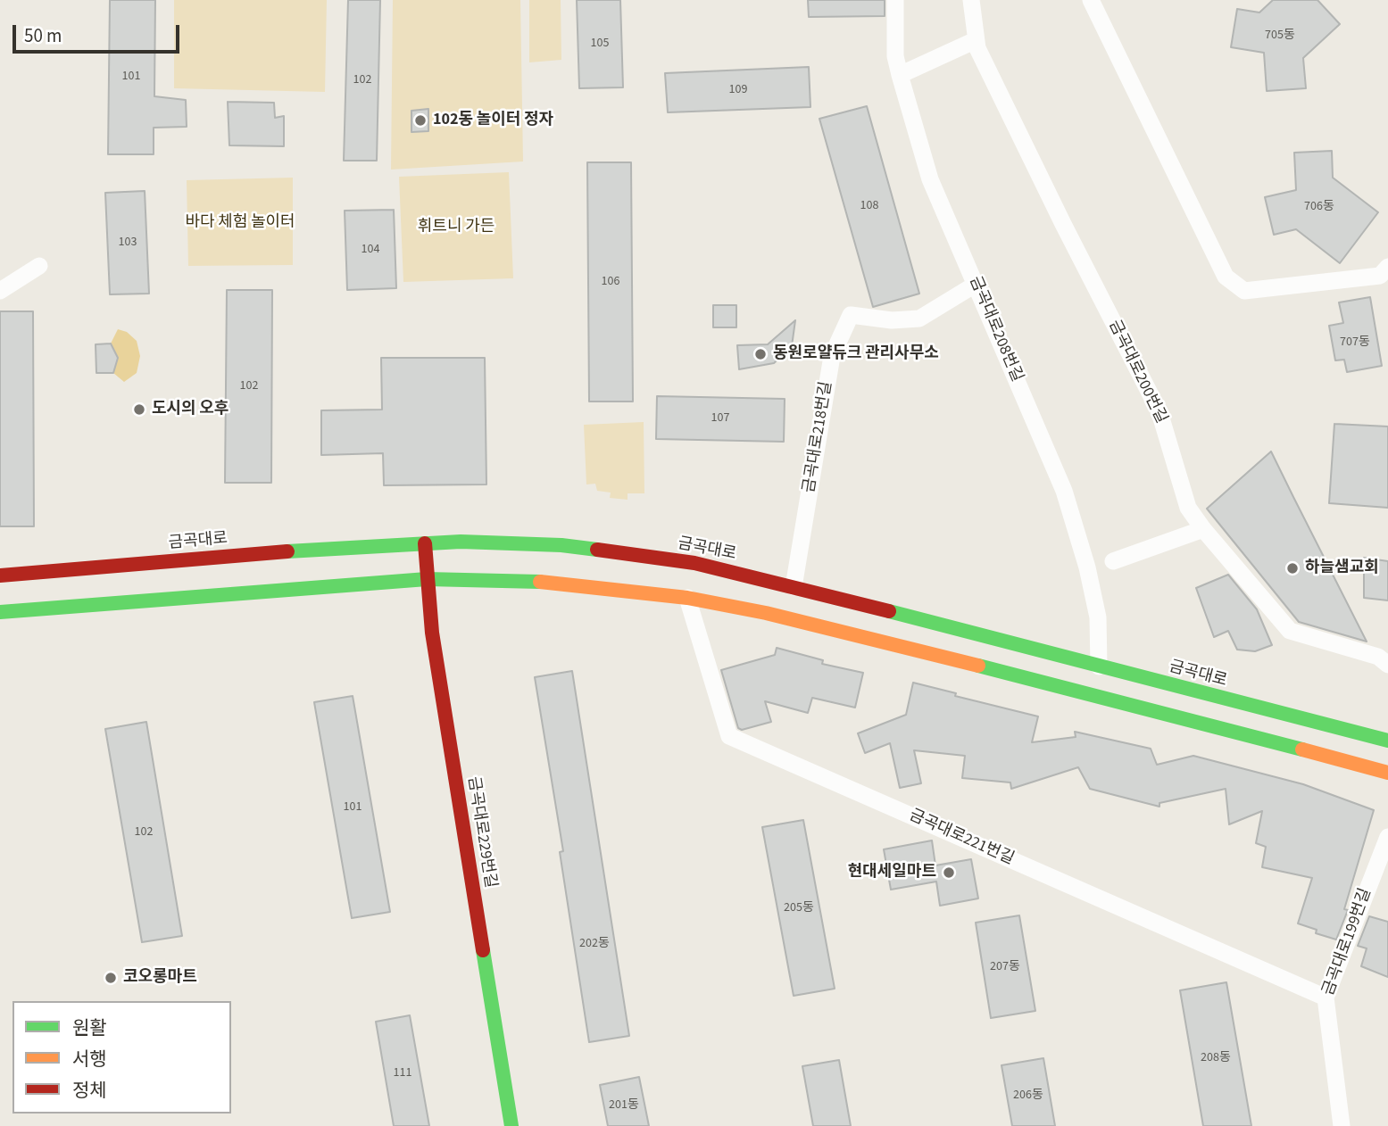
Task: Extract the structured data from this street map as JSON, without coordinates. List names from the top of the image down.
{
  "streets": {
    "main road": ["금곡대로", "금곡대로229번길"],
    "street": [
      "금곡대로208번길",
      "금곡대로200번길",
      "금곡대로218번길",
      "금곡대로221번길",
      "금곡대로199번길"
    ]
  },
  "crossings": [
    ["금곡대로208번길", "금곡대로218번길"],
    ["금곡대로208번길", "금곡대로"],
    ["금곡대로218번길", "금곡대로"],
    ["금곡대로", "금곡대로229번길"],
    ["금곡대로221번길", "금곡대로199번길"]
  ],
  "parks": ["바다 체험 놀이터", "휘트니 가든"],
  "places": [
    "102동 놀이터 정자",
    "동원로얄듀크 관리사무소",
    "도시의 오후",
    "하늘샘교회",
    "현대세일마트",
    "코오롱마트"
  ],
  "house_numbers": [
    "705동",
    "105",
    "101",
    "102",
    "109",
    "108",
    "706동",
    "103",
    "104",
    "106",
    "707동",
    "102",
    "107",
    "101",
    "102",
    "205동",
    "202동",
    "207동",
    "208동",
    "111",
    "206동",
    "201동"
  ],
  "legend": ["원활", "서행", "정체"],
  "scale_bar": "50 m"
}
